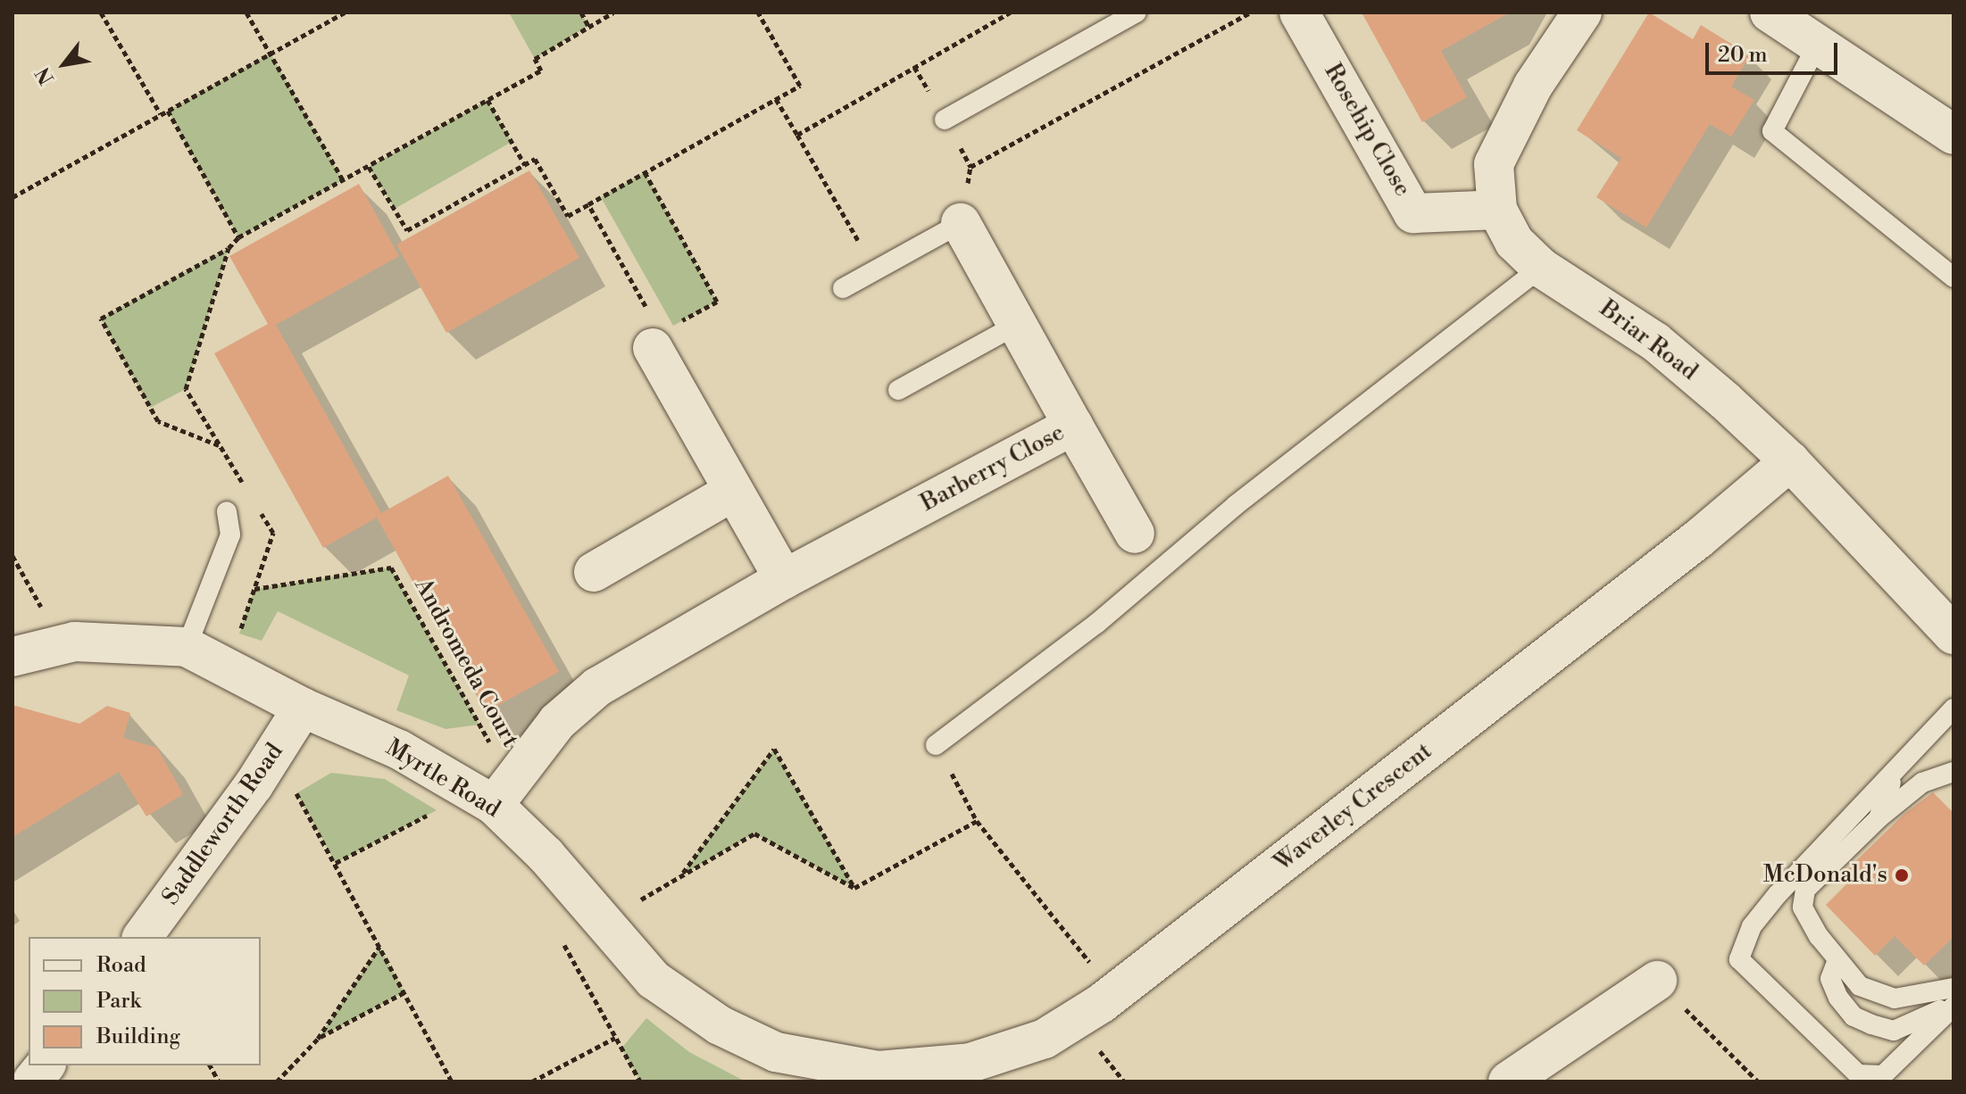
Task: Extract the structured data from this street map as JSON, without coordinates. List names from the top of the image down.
{
  "streets": {
    "street": [
      "Rosehip Close",
      "Briar Road",
      "Barberry Close",
      "Myrtle Road",
      "Waverley Crescent",
      "Saddleworth Road"
    ],
    "path": ["Andromeda Court"]
  },
  "crossings": [
    ["Rosehip Close", "Briar Road"],
    ["Briar Road", "Waverley Crescent"],
    ["Barberry Close", "Andromeda Court"],
    ["Barberry Close", "Myrtle Road"],
    ["Andromeda Court", "Myrtle Road"],
    ["Myrtle Road", "Waverley Crescent"],
    ["Myrtle Road", "Saddleworth Road"]
  ],
  "places": ["McDonald's"],
  "legend": ["Road", "Park", "Building"],
  "scale_bar": "20 m",
  "north": "bottom left"
}
